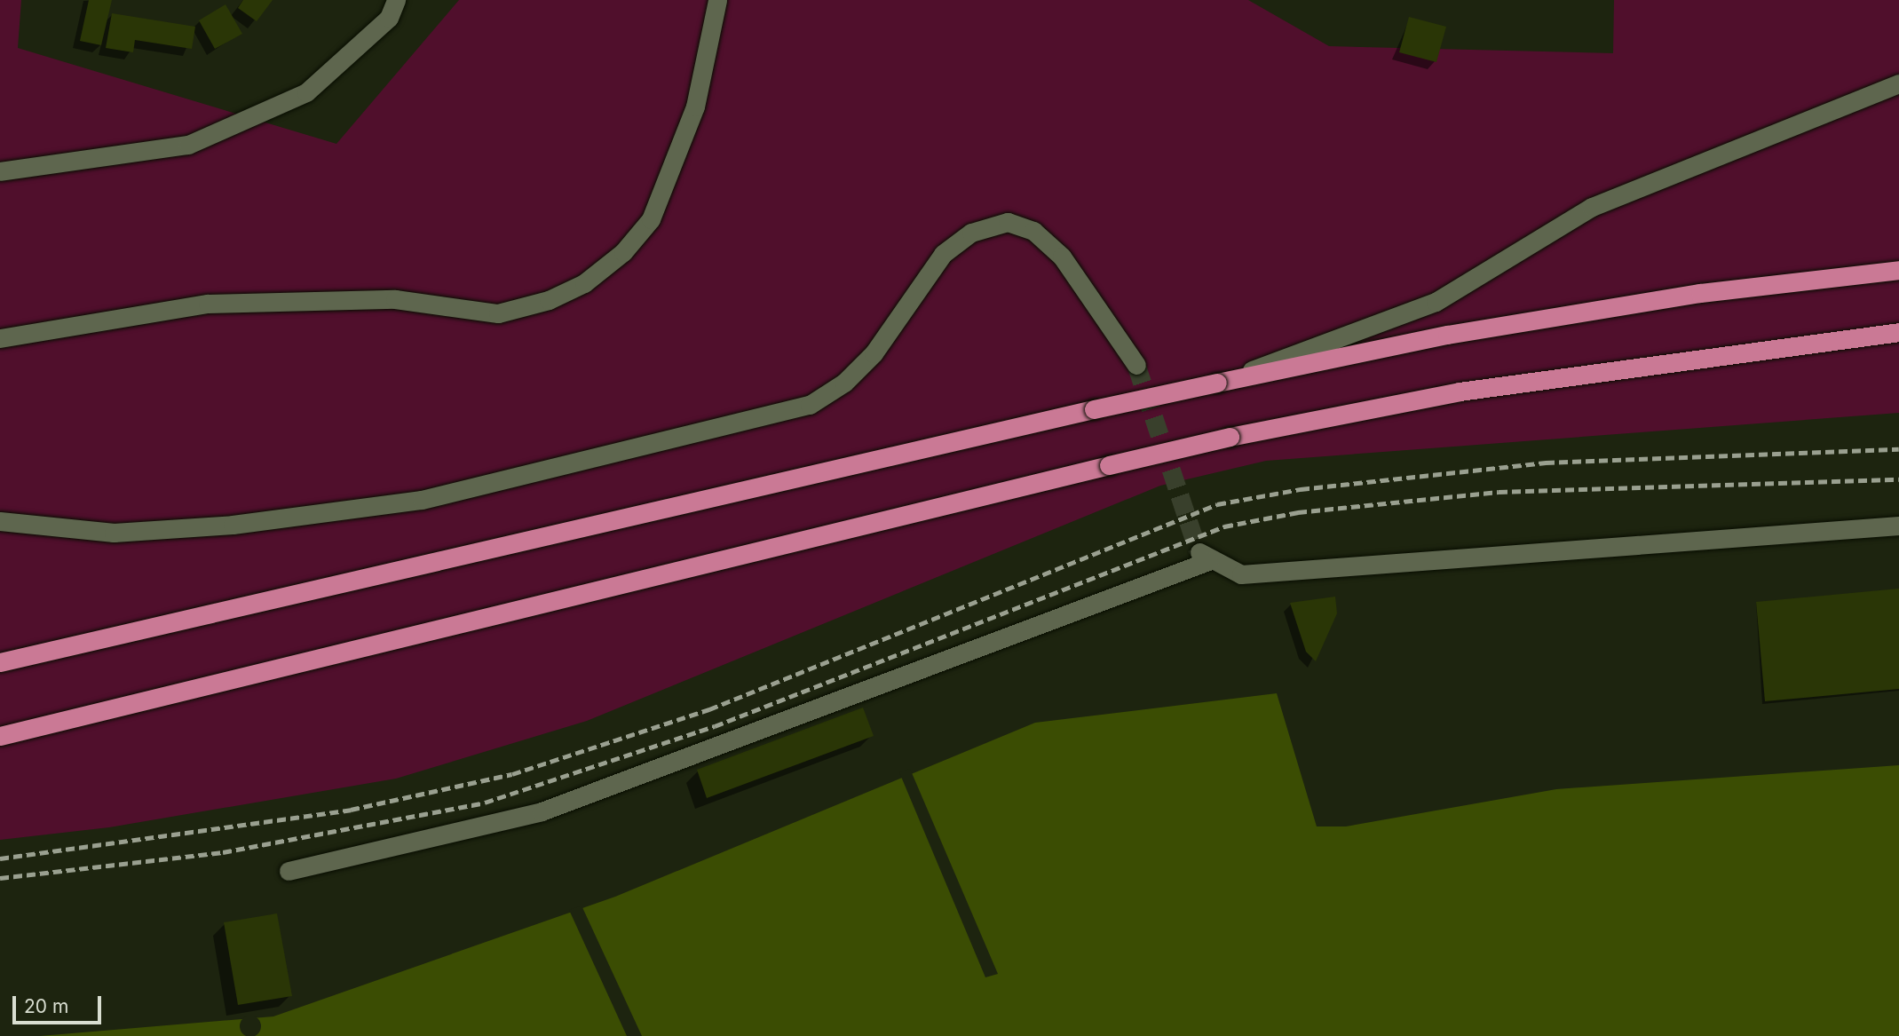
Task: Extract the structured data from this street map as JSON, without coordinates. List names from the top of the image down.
{
  "scale_bar": "20 m"
}
